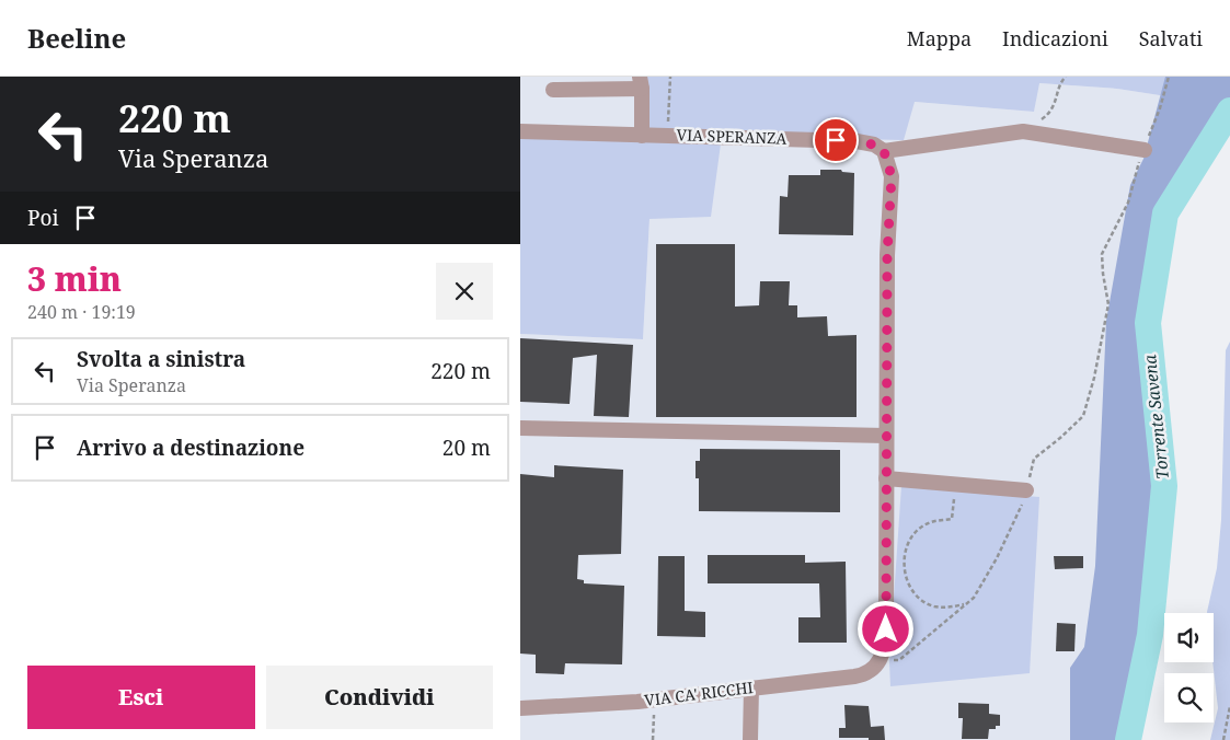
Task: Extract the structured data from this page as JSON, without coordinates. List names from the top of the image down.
{
  "streets": {
    "street": ["VIA SPERANZA", "VIA CA' RICCHI"]
  },
  "water": ["Torrente Savena"],
  "page": {
    "header": "Beeline",
    "nav": ["Mappa", "Indicazioni", "Salvati"],
    "turn": ["220 m", "Via Speranza"],
    "then": "Poi",
    "heading": ["3 min", "240 m · 19:19"],
    "list": [
      {
        "name": "Svolta a sinistra",
        "note": "Via Speranza",
        "value": "220 m"
      },
      {
        "name": "Arrivo a destinazione",
        "value": "20 m"
      }
    ],
    "buttons": ["Esci", "Condividi"]
  }
}
